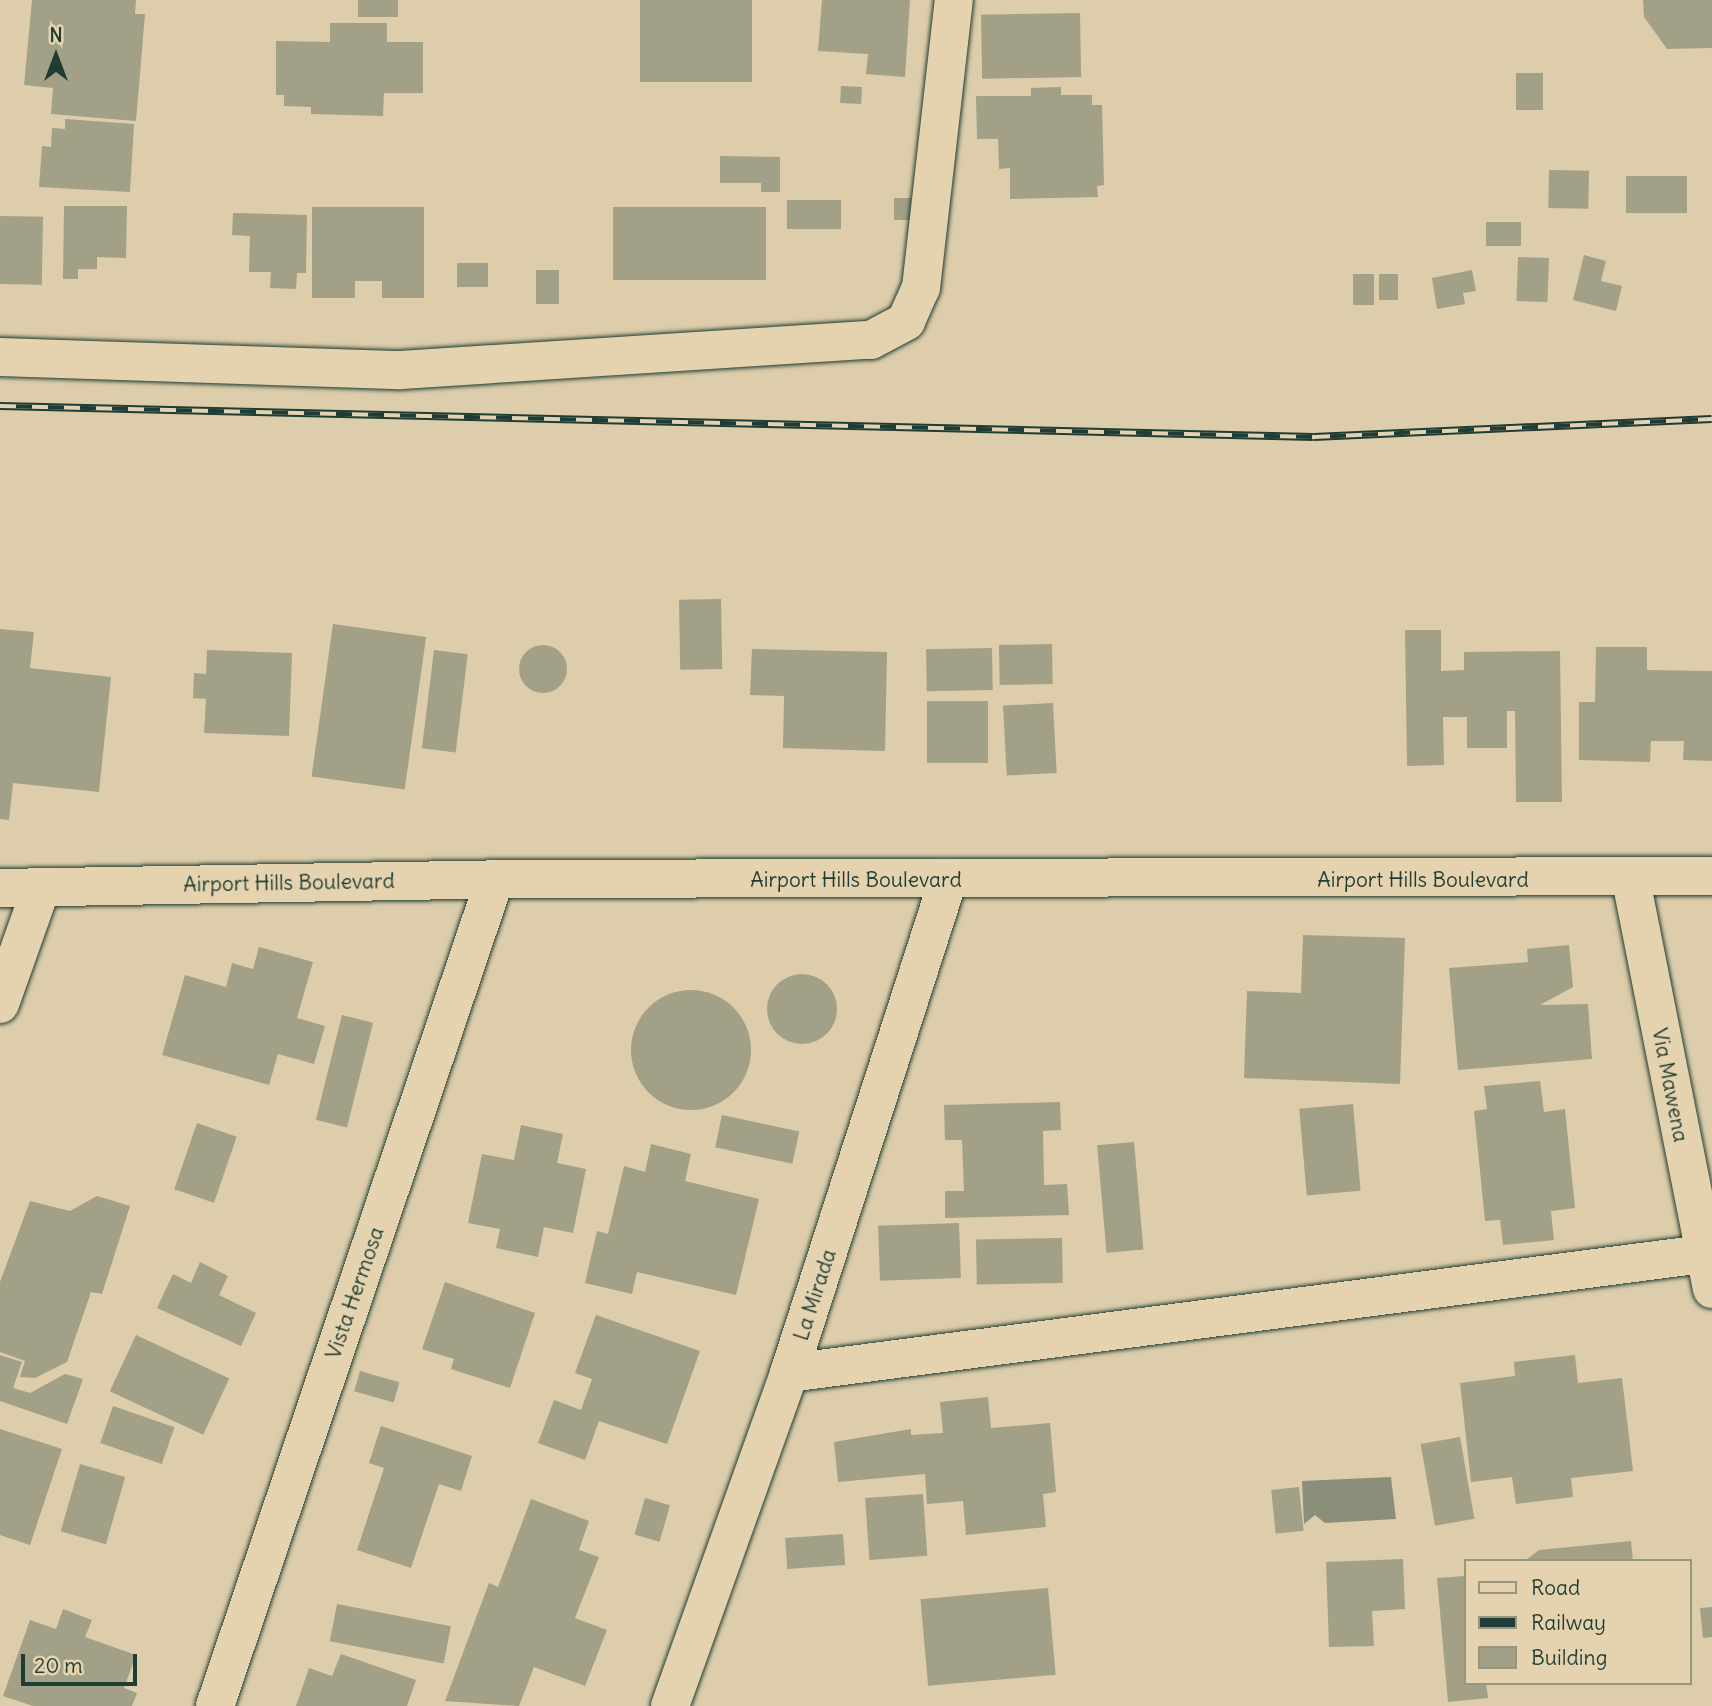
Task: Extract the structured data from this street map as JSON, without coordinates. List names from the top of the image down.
{
  "streets": {
    "street": [
      "Airport Hills Boulevard",
      "Via Mawena",
      "Vista Hermosa",
      "La Mirada"
    ]
  },
  "crossings": [
    ["Airport Hills Boulevard", "Via Mawena"],
    ["Airport Hills Boulevard", "Vista Hermosa"],
    ["Airport Hills Boulevard", "La Mirada"]
  ],
  "legend": ["Road", "Railway", "Building"],
  "scale_bar": "20 m",
  "north": "top"
}
